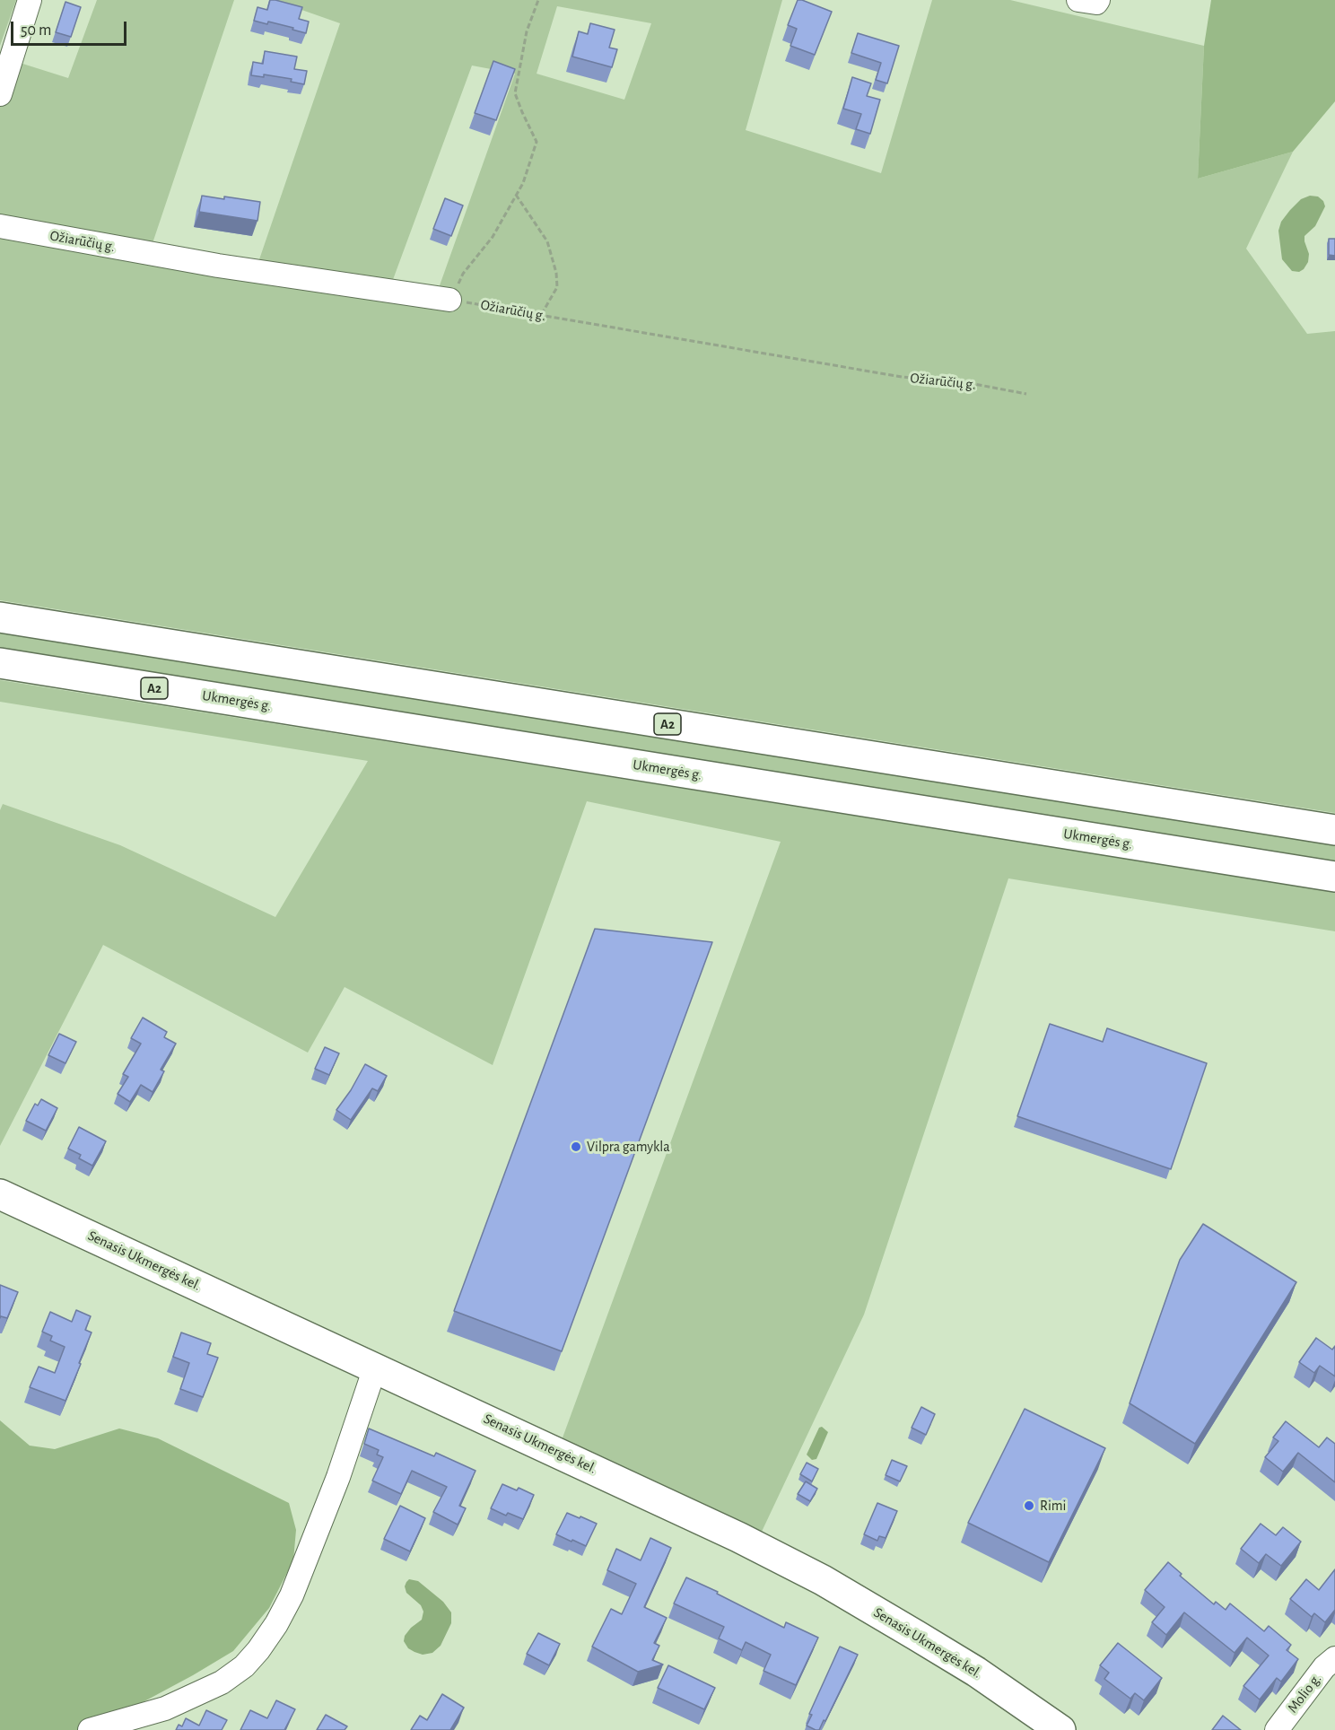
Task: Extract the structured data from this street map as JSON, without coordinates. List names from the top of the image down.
{
  "streets": {
    "main road": ["A2", "Ukmergės g.", "Senasis Ukmergės kel."],
    "street": ["Ožiarūčių g.", "Molio g."]
  },
  "places": ["Vilpra gamykla", "Rimi"],
  "scale_bar": "50 m"
}
